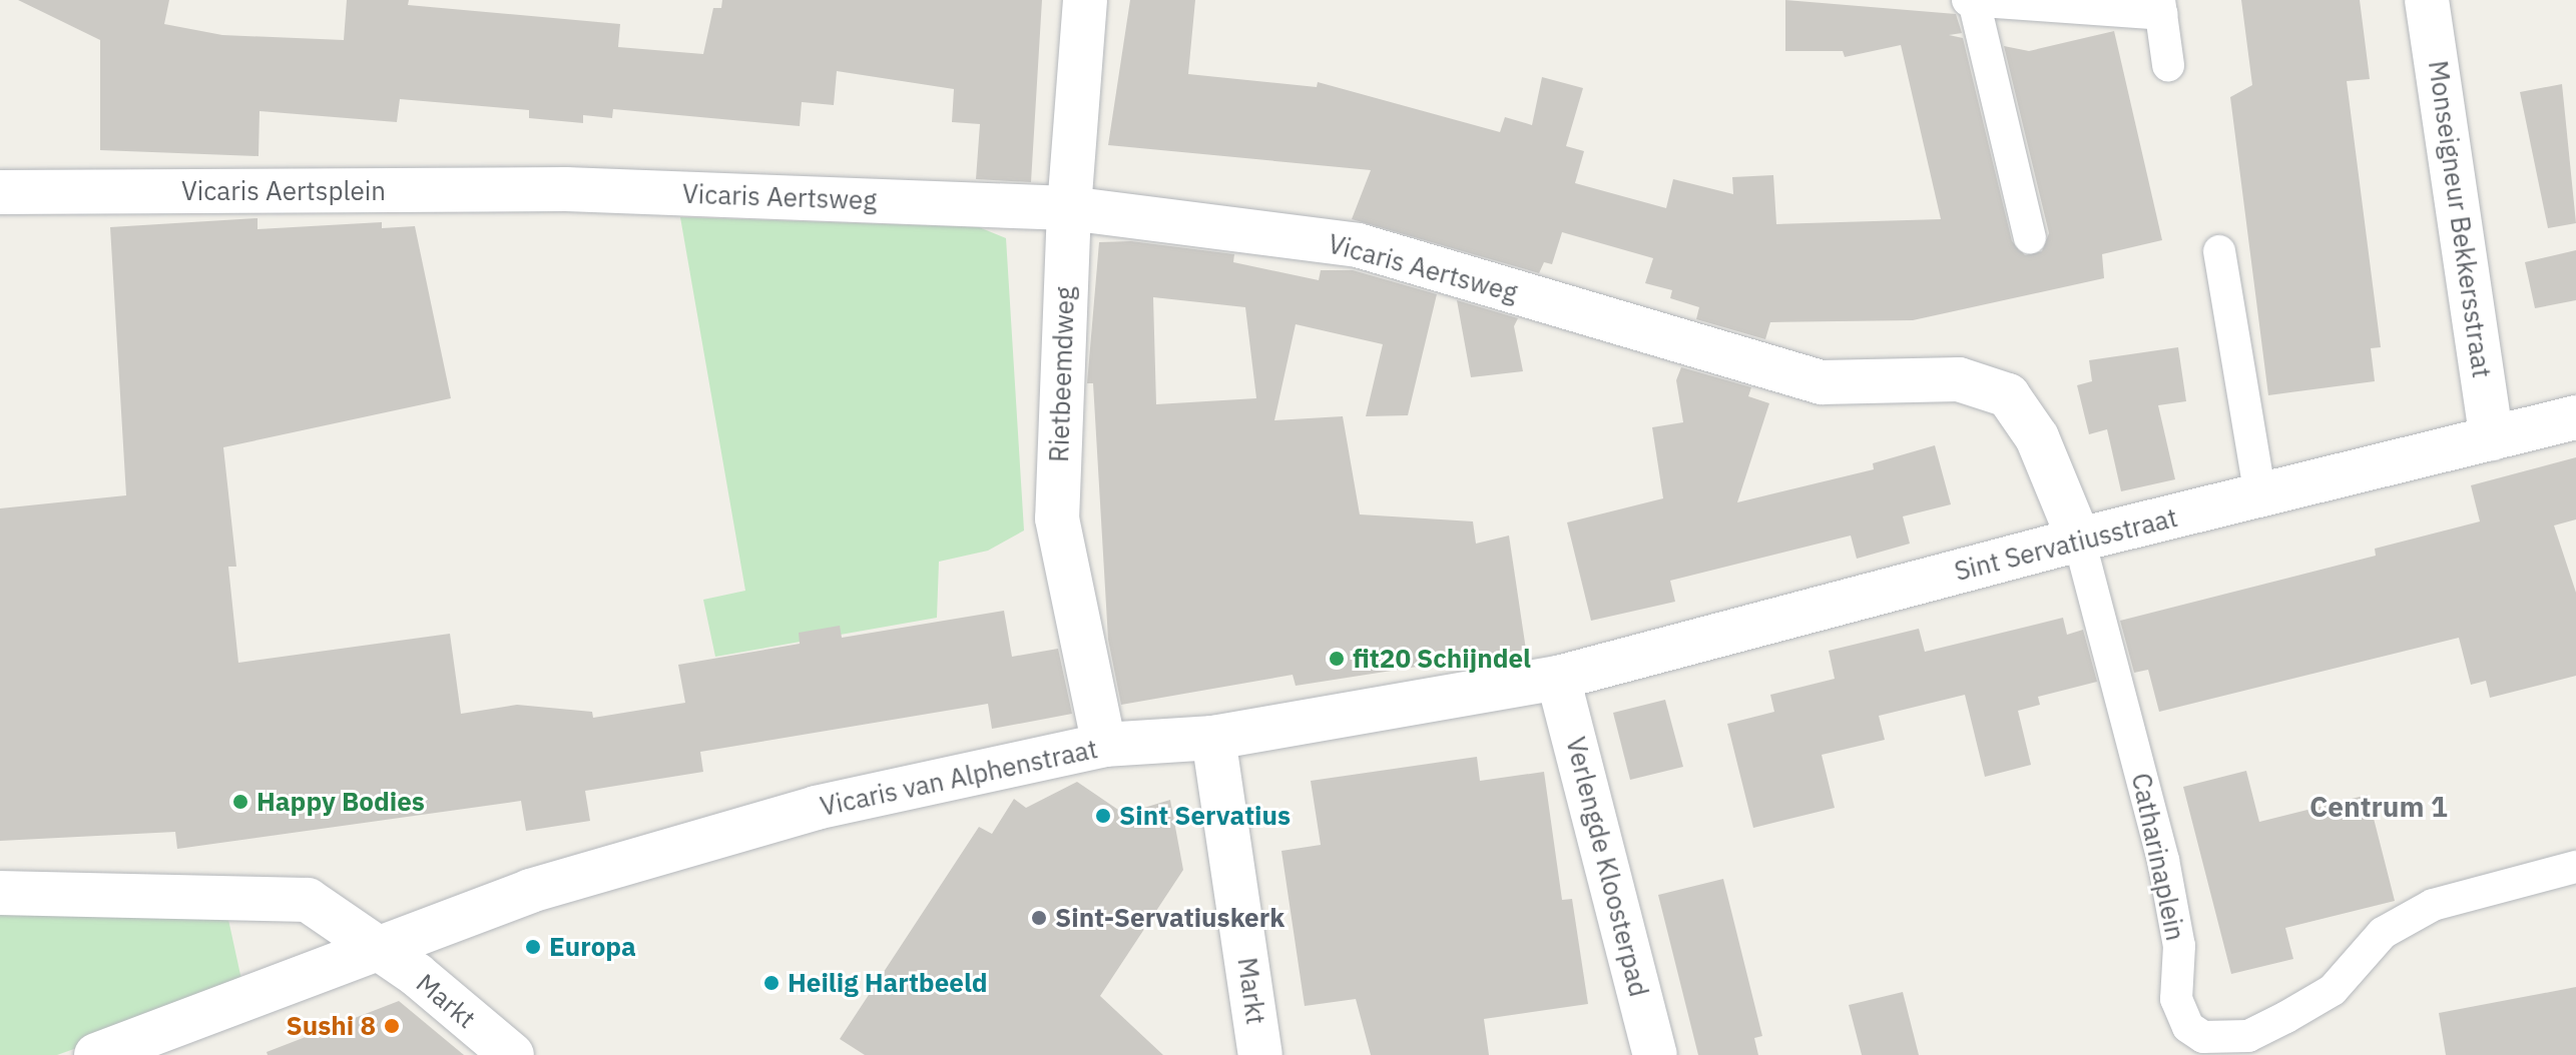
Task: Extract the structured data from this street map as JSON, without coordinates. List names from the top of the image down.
{
  "streets": {
    "street": [
      "Vicaris Aertsplein",
      "Vicaris Aertsweg",
      "Monseigneur Bekkersstraat",
      "Rietbeemdweg",
      "Sint Servatiusstraat",
      "Vicaris van Alphenstraat",
      "Verlengde Kloosterpad",
      "Markt"
    ],
    "lane": ["Catharinaplein"]
  },
  "crossings": [
    ["Vicaris Aertsplein", "Vicaris Aertsweg"],
    ["Vicaris Aertsweg", "Rietbeemdweg"],
    ["Vicaris Aertsweg", "Sint Servatiusstraat"],
    ["Vicaris Aertsweg", "Catharinaplein"],
    ["Monseigneur Bekkersstraat", "Sint Servatiusstraat"],
    ["Rietbeemdweg", "Vicaris van Alphenstraat"],
    ["Sint Servatiusstraat", "Vicaris van Alphenstraat"],
    ["Sint Servatiusstraat", "Catharinaplein"],
    ["Sint Servatiusstraat", "Verlengde Kloosterpad"],
    ["Vicaris van Alphenstraat", "Verlengde Kloosterpad"],
    ["Vicaris van Alphenstraat", "Markt"]
  ],
  "districts": ["Centrum 1"],
  "places": [
    "fit20 Schijndel",
    "Happy Bodies",
    "Sint Servatius",
    "Sint-Servatiuskerk",
    "Europa",
    "Heilig Hartbeeld",
    "Sushi 8"
  ]
}
